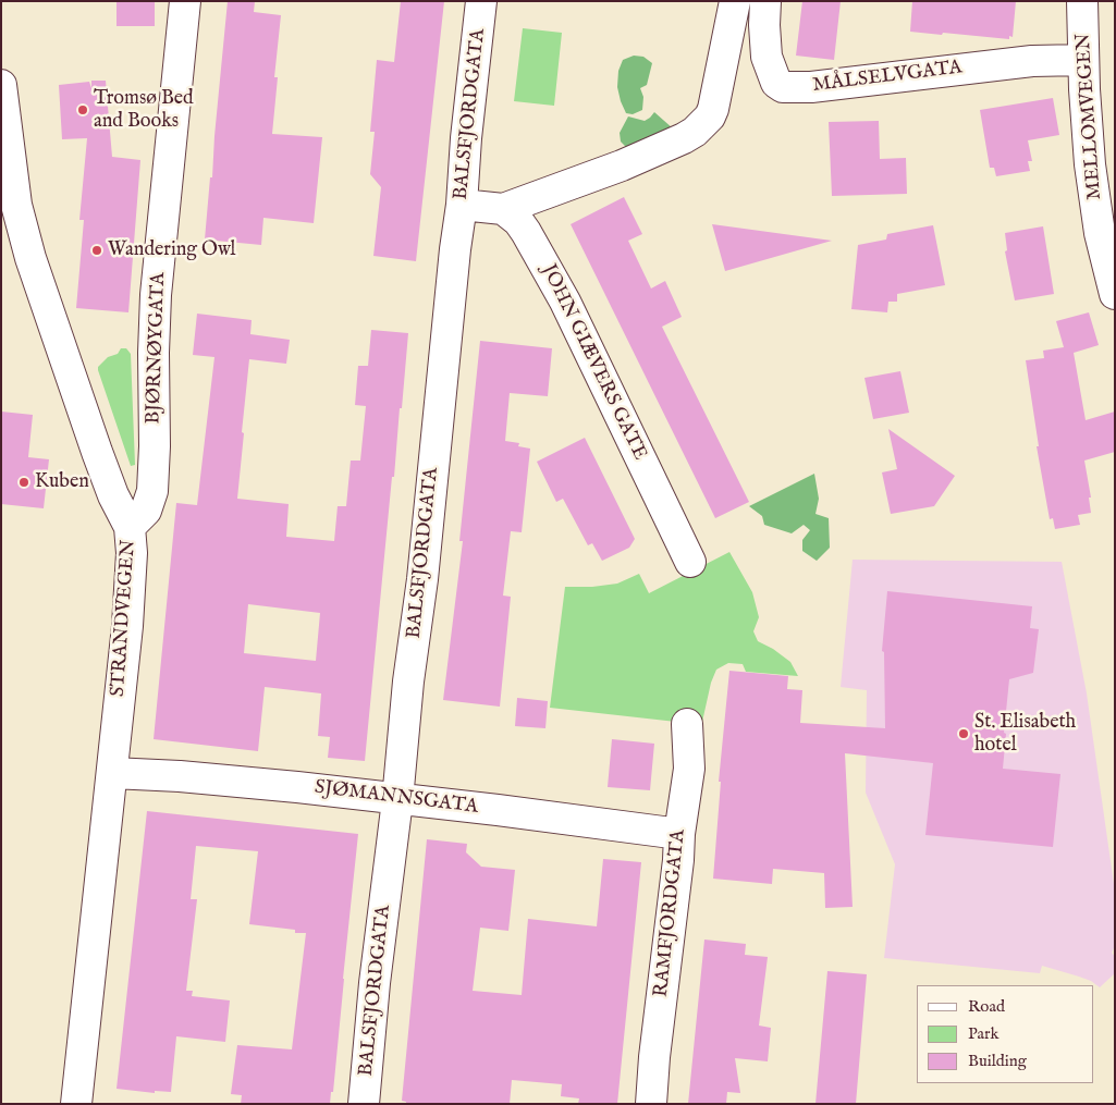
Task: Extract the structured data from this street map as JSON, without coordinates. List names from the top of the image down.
{
  "streets": {
    "street": [
      "MÅLSELVGATA",
      "BALSFJORDGATA",
      "MELLOMVEGEN",
      "BJØRNØYGATA",
      "JOHN GIÆVERS GATE",
      "STRANDVEGEN",
      "SJØMANNSGATA",
      "RAMFJORDGATA"
    ]
  },
  "crossings": [
    ["MÅLSELVGATA", "MELLOMVEGEN"],
    ["BALSFJORDGATA", "SJØMANNSGATA"],
    ["BJØRNØYGATA", "STRANDVEGEN"],
    ["STRANDVEGEN", "SJØMANNSGATA"],
    ["SJØMANNSGATA", "RAMFJORDGATA"]
  ],
  "places": [
    "Tromsø Bed and Books",
    "Wandering Owl",
    "Kuben",
    "St. Elisabeth hotel"
  ],
  "legend": ["Road", "Park", "Building"]
}
